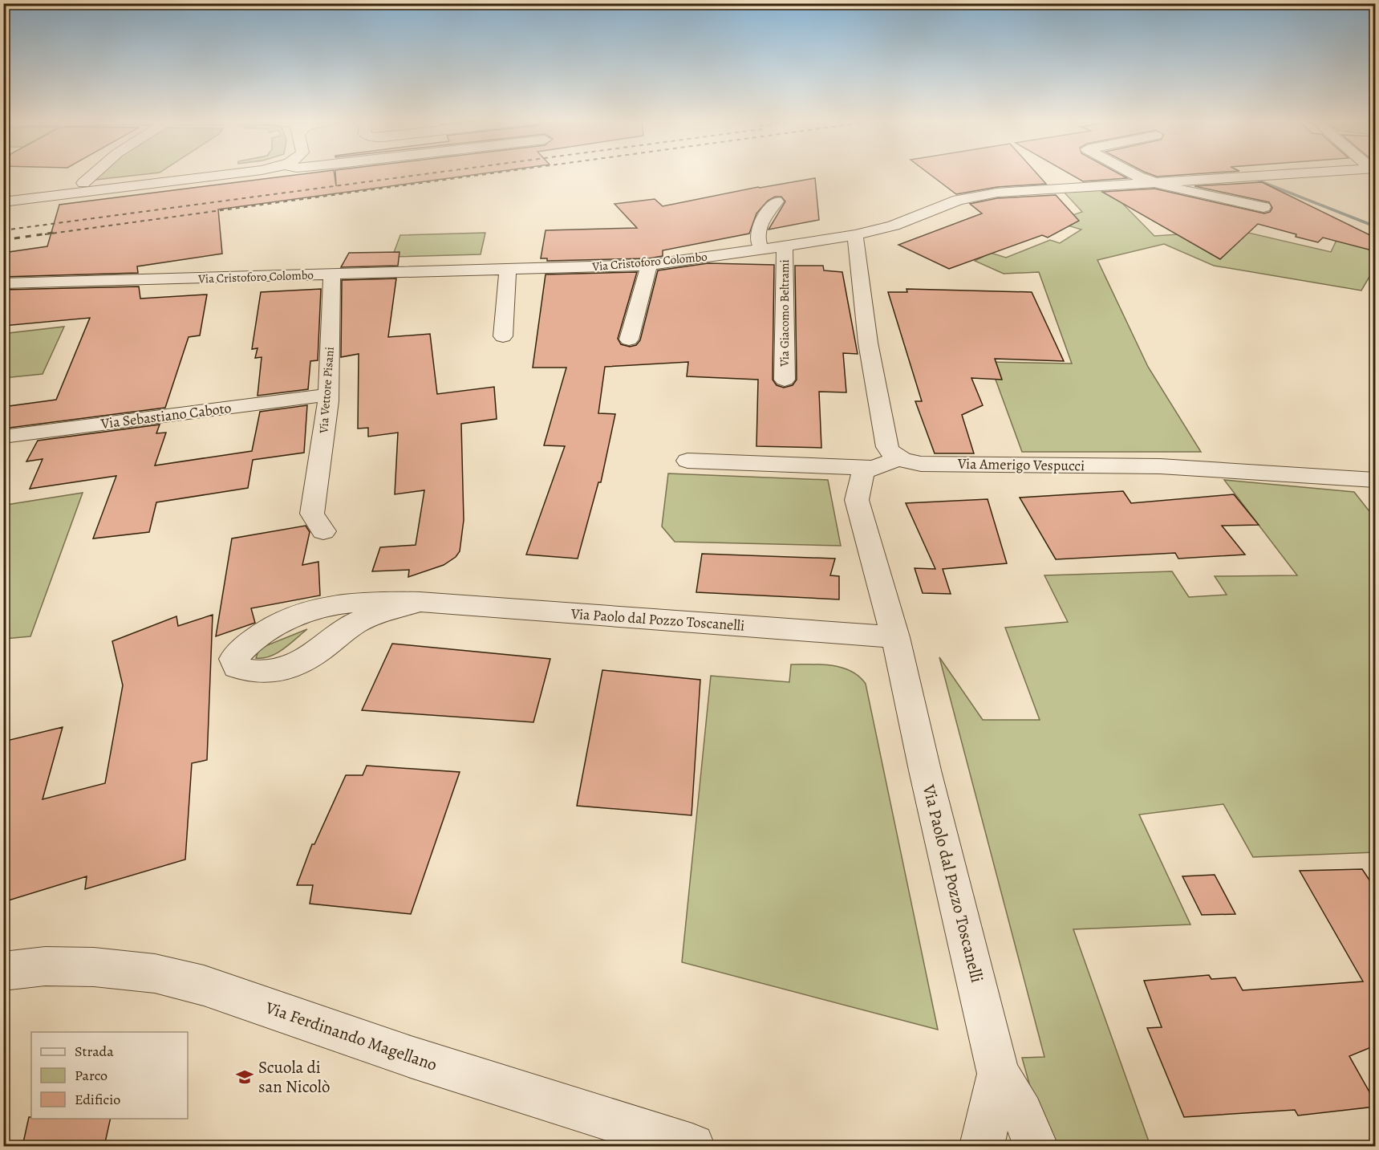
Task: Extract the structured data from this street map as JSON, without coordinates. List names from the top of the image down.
{
  "streets": {
    "street": [
      "Via Cristoforo Colombo",
      "Via Giacomo Beltrami",
      "Via Vettore Pisani",
      "Via Sebastiano Caboto",
      "Via Amerigo Vespucci",
      "Via Paolo dal Pozzo Toscanelli",
      "Via Ferdinando Magellano"
    ]
  },
  "crossings": [
    ["Via Cristoforo Colombo", "Via Giacomo Beltrami"],
    ["Via Cristoforo Colombo", "Via Vettore Pisani"],
    ["Via Vettore Pisani", "Via Sebastiano Caboto"],
    ["Via Amerigo Vespucci", "Via Paolo dal Pozzo Toscanelli"]
  ],
  "places": {
    "school or university": ["Scuola di san Nicolò"]
  },
  "legend": ["Strada", "Parco", "Edificio"]
}
